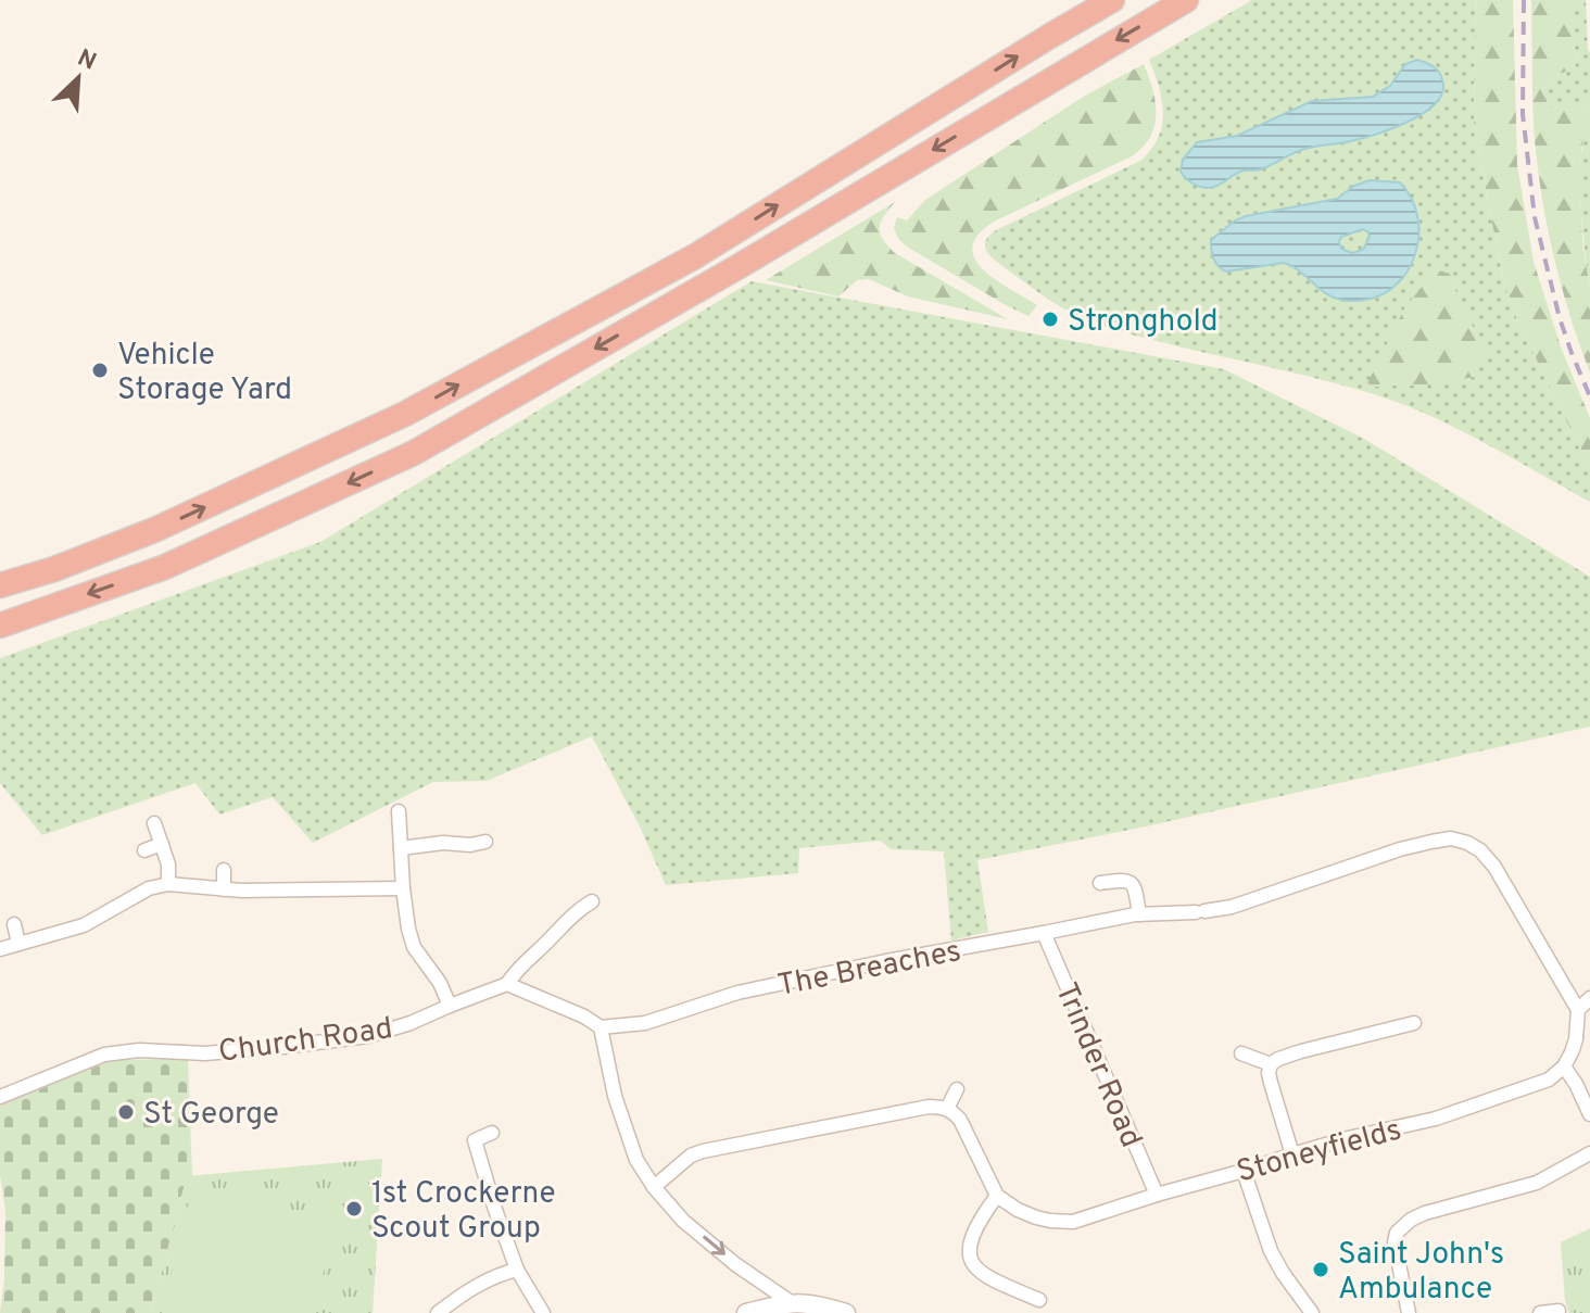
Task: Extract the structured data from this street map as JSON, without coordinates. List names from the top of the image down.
{
  "streets": {
    "street": [
      "The Breaches",
      "Church Road",
      "Trinder Road",
      "Stoneyfields"
    ]
  },
  "crossings": [
    ["The Breaches", "Trinder Road"],
    ["Trinder Road", "Stoneyfields"]
  ],
  "places": [
    "Stronghold",
    "Vehicle Storage Yard",
    "St George",
    "1st Crockerne Scout Group",
    "Saint John's Ambulance"
  ],
  "north": "top right"
}
